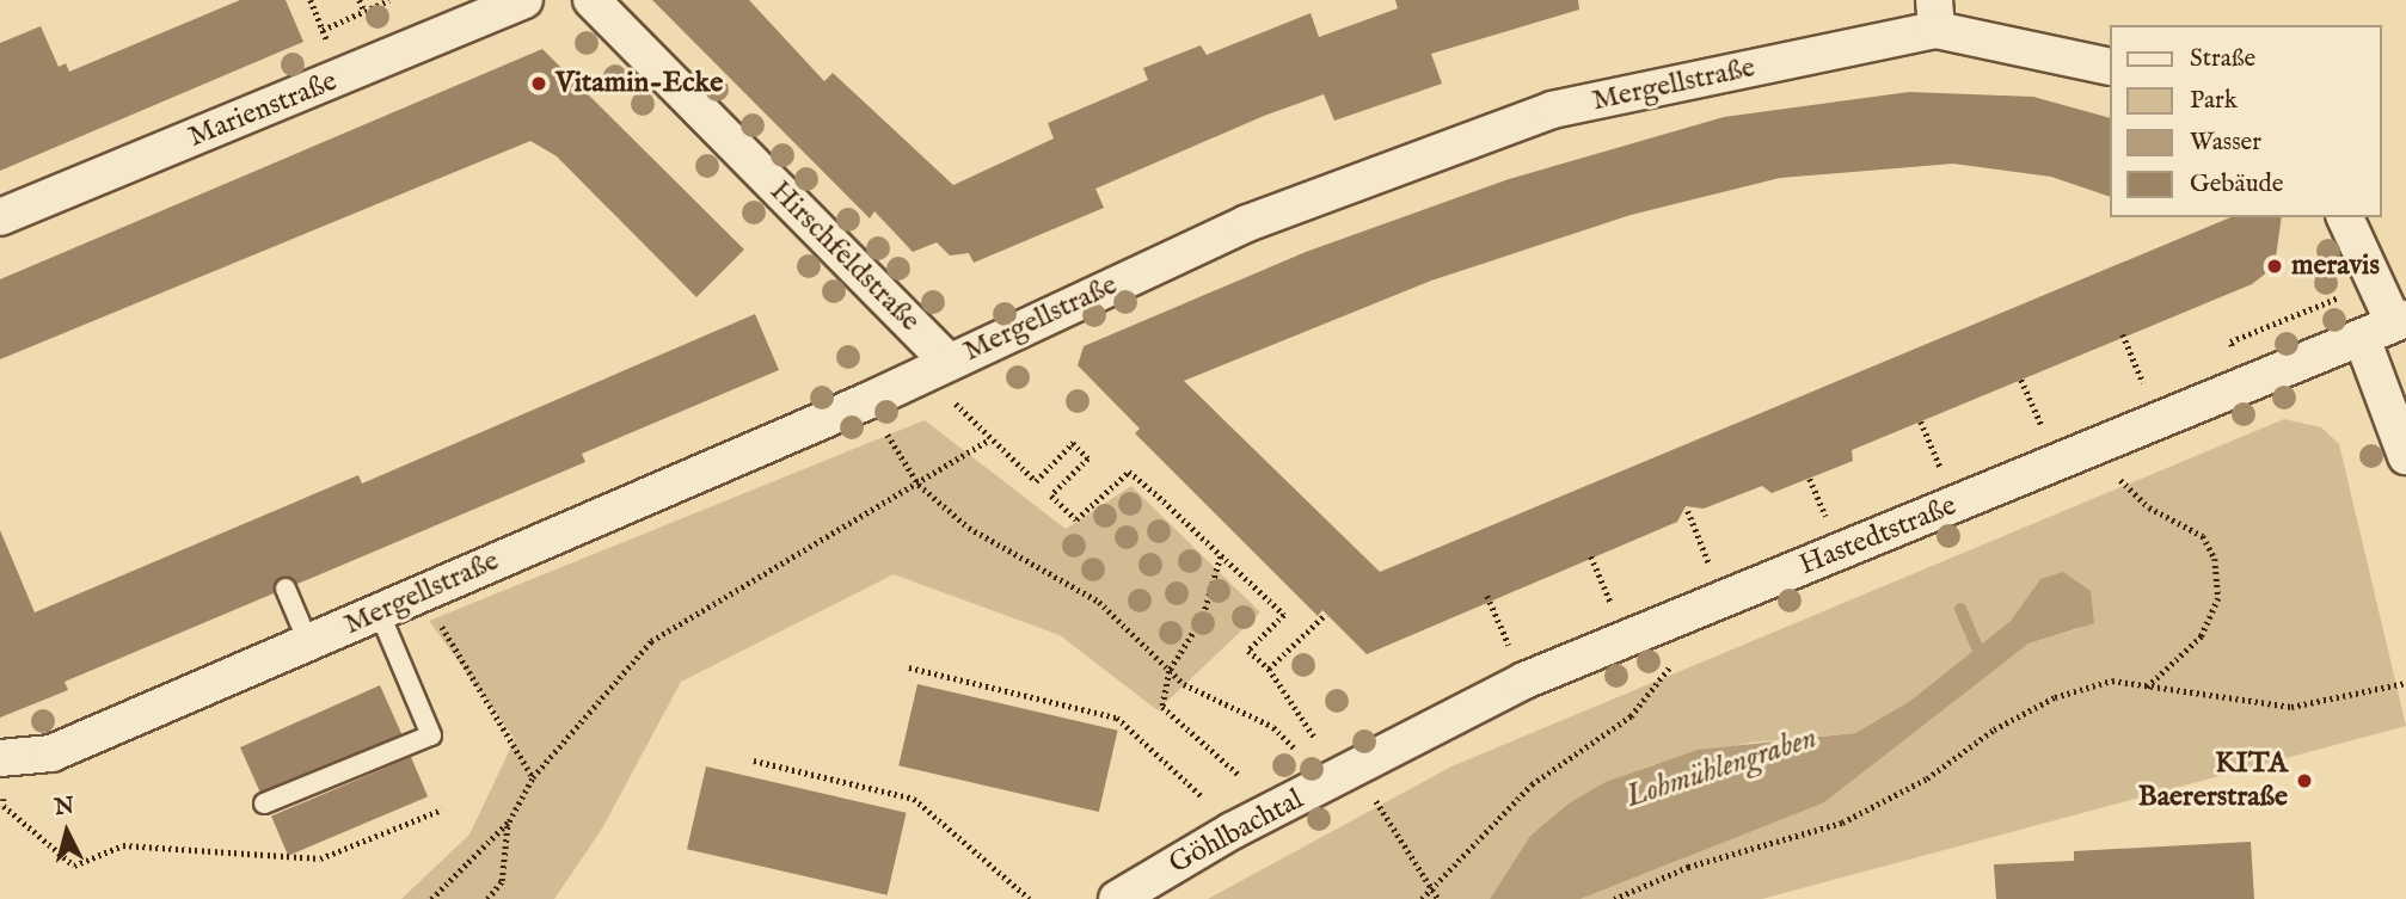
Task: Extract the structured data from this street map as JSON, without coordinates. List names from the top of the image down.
{
  "streets": {
    "street": [
      "Mergellstraße",
      "Marienstraße",
      "Hirschfeldstraße",
      "Hastedtstraße",
      "Göhlbachtal"
    ]
  },
  "crossings": [
    ["Mergellstraße", "Hirschfeldstraße"],
    ["Hastedtstraße", "Göhlbachtal"]
  ],
  "water": ["Lohmühlengraben"],
  "places": ["Vitamin-Ecke", "meravis", "KITA Baererstraße"],
  "legend": [
    "Straße",
    "Park",
    "Wasser",
    "Gebäude"
  ],
  "north": "top"
}
